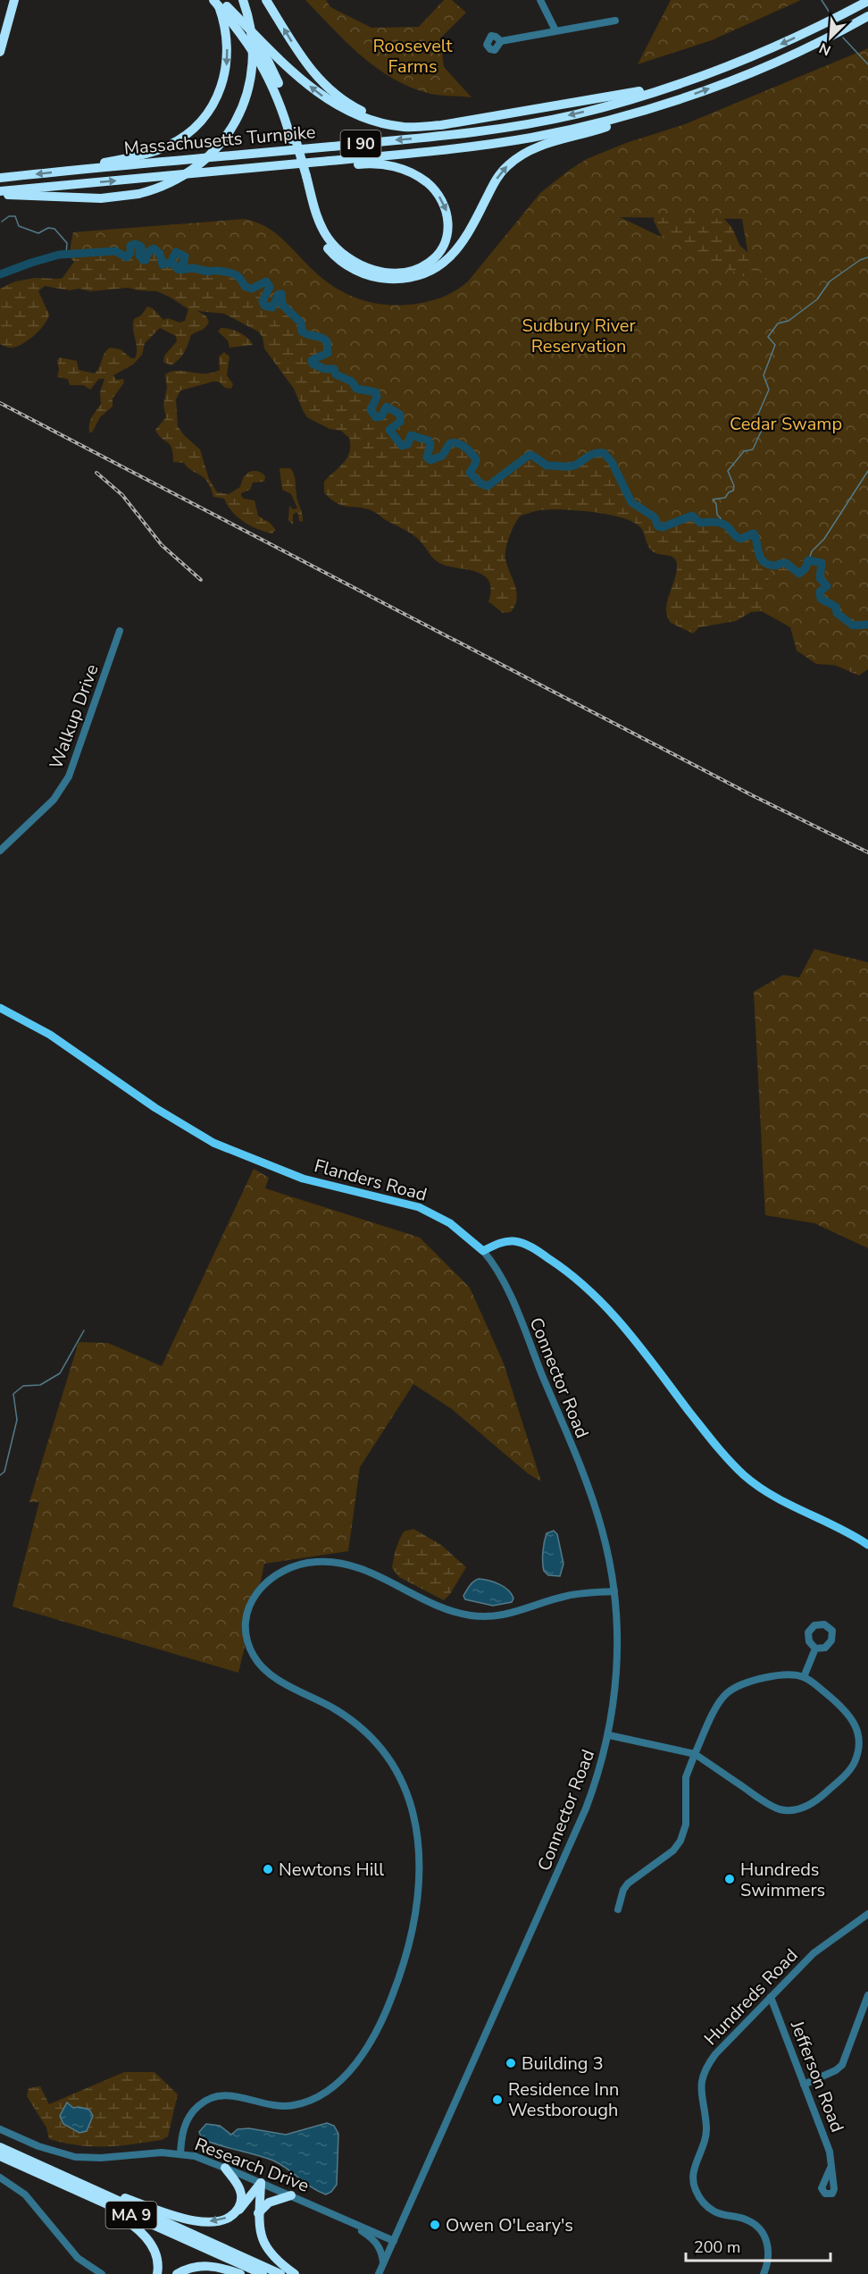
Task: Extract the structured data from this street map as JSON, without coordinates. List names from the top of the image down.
{
  "streets": {
    "highway": ["Massachusetts Turnpike", "I 90", "MA 9"],
    "main road": ["Flanders Road"],
    "street": [
      "Walkup Drive",
      "Connector Road",
      "Hundreds Road",
      "Jefferson Road",
      "Research Drive"
    ]
  },
  "crossings": [
    ["Flanders Road", "Connector Road"],
    ["Connector Road", "Research Drive"],
    ["Hundreds Road", "Jefferson Road"]
  ],
  "parks": ["Roosevelt Farms", "Sudbury River Reservation", "Cedar Swamp"],
  "places": [
    "Newtons Hill",
    "Hundreds Swimmers",
    "Building 3",
    "Residence Inn Westborough",
    "Owen O'Leary's"
  ],
  "scale_bar": "200 m",
  "north": "bottom left"
}
